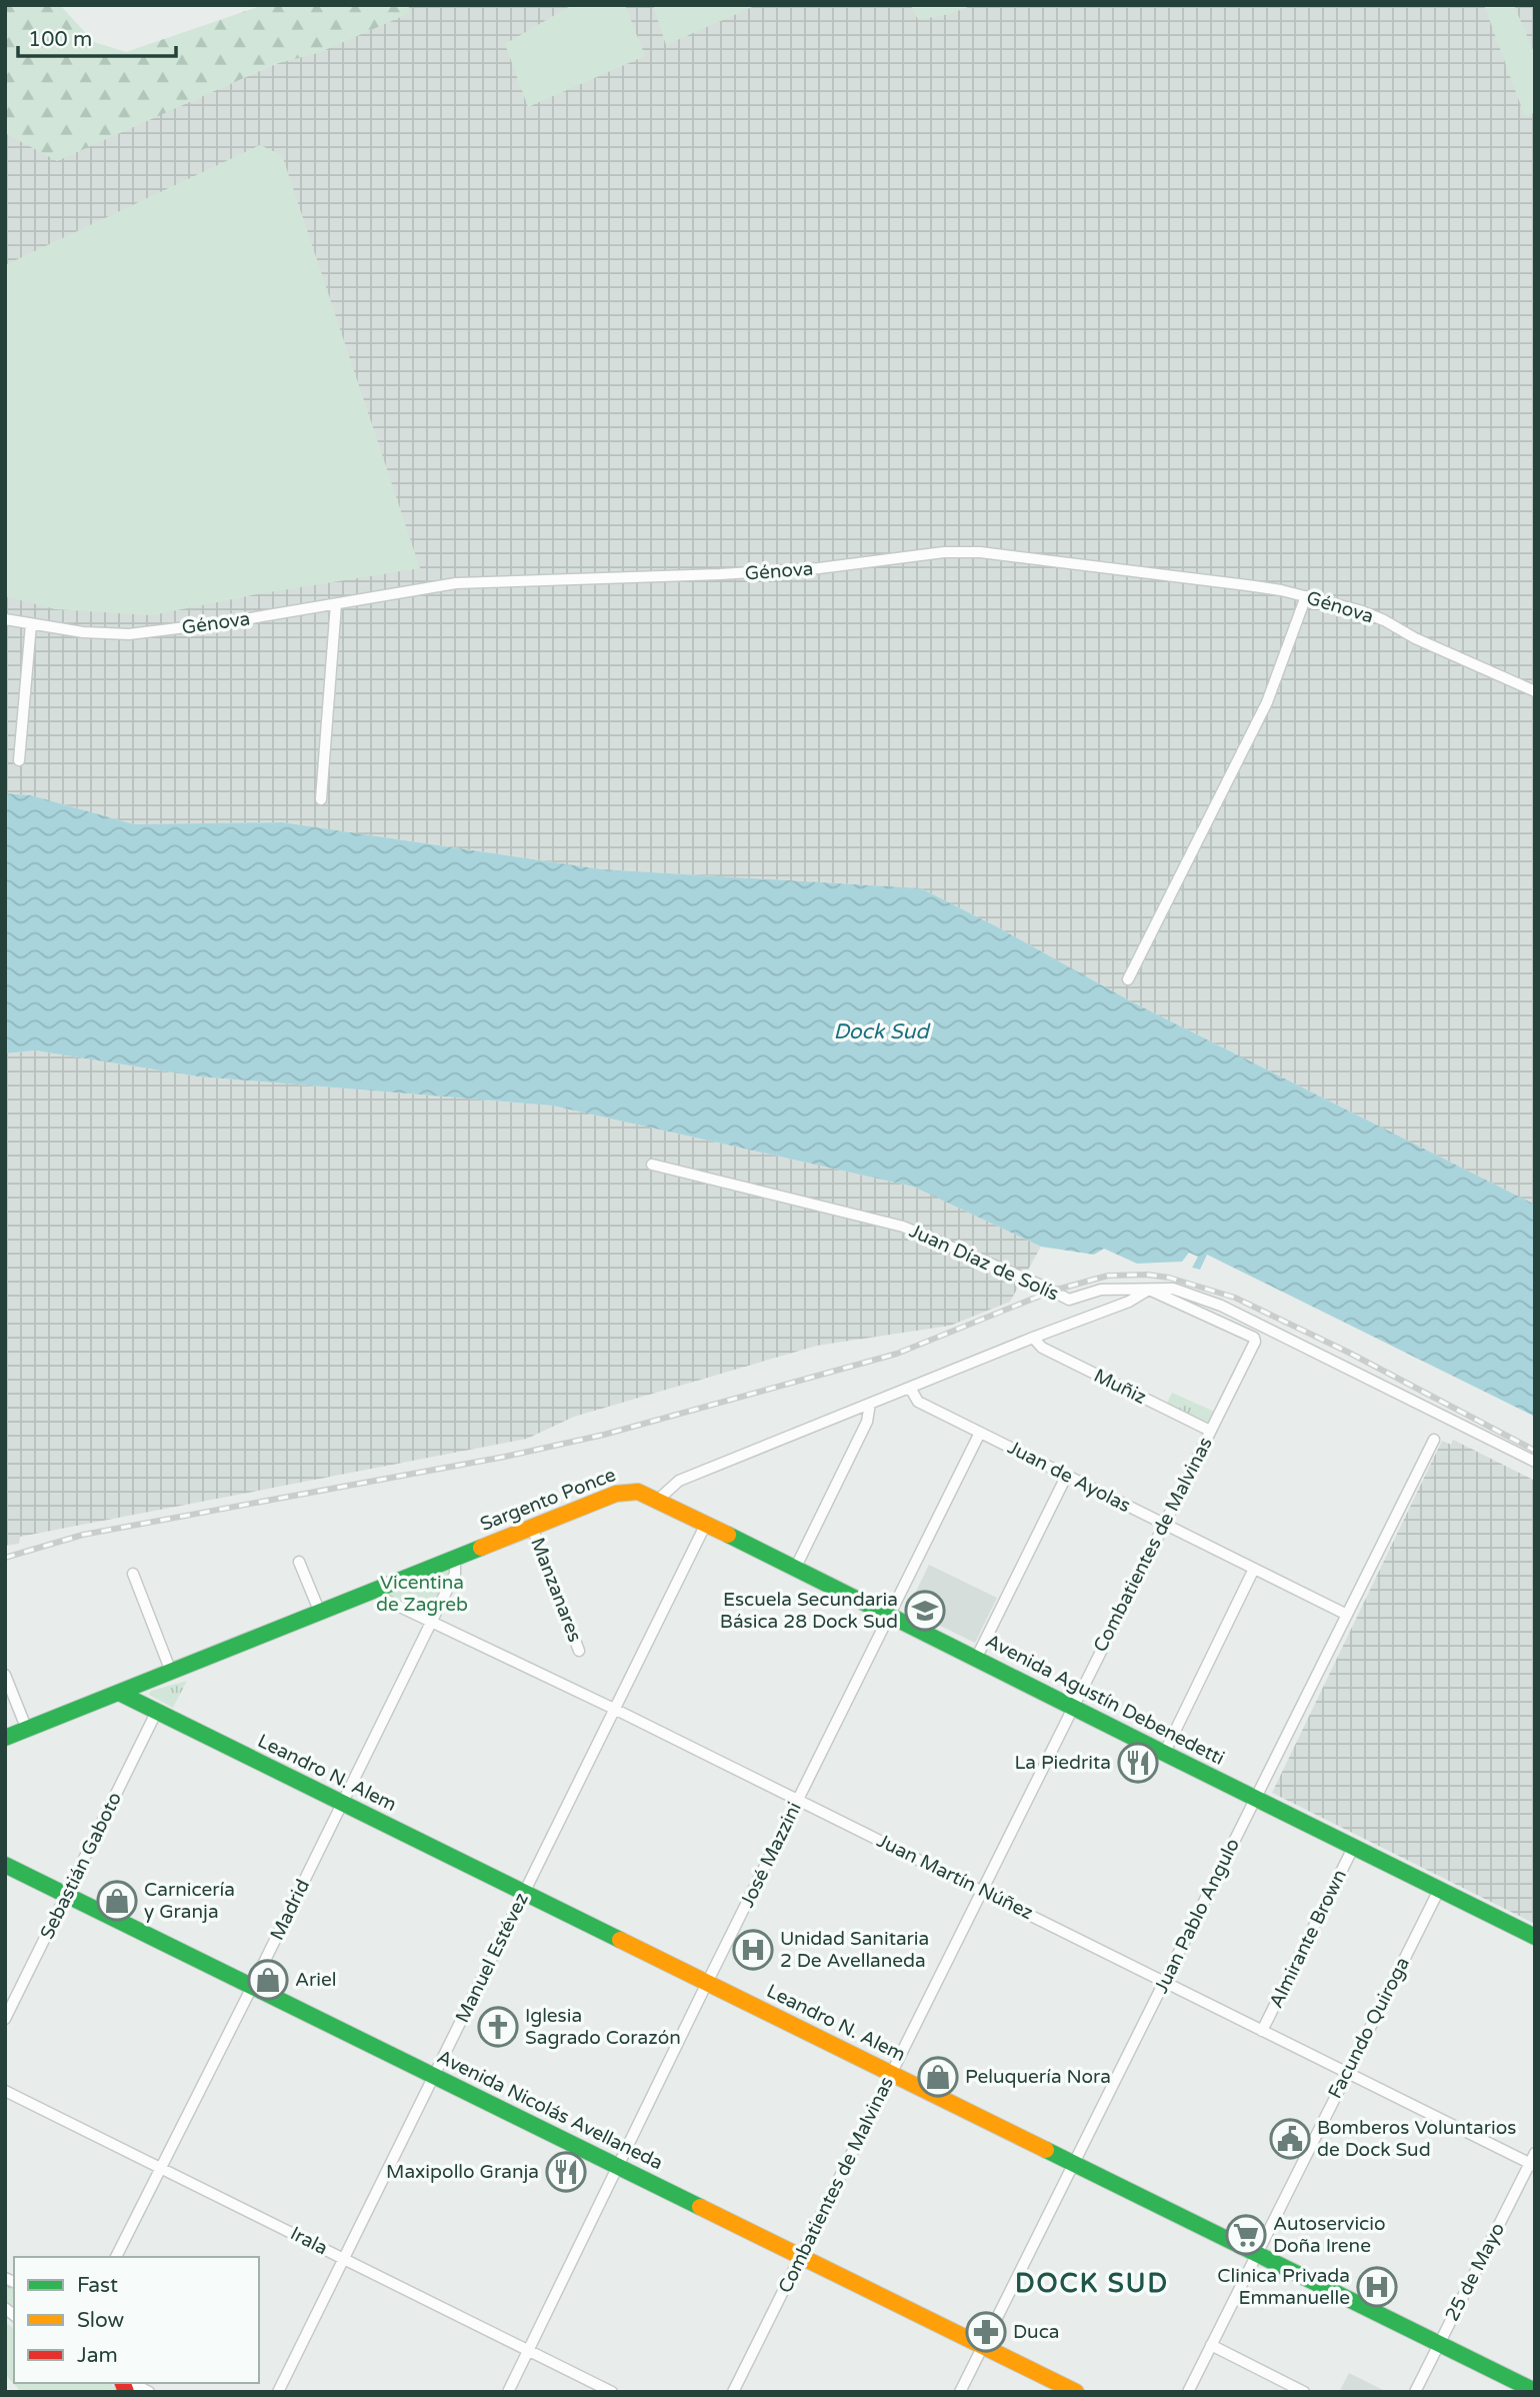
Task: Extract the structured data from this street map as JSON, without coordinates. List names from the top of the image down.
{
  "streets": {
    "main road": [
      "Sargento Ponce",
      "Avenida Agustín Debenedetti",
      "Leandro N. Alem",
      "Avenida Nicolás Avellaneda"
    ],
    "street": [
      "Génova",
      "Juan Díaz de Solís",
      "Muñiz",
      "Juan de Ayolas",
      "Combatientes de Malvinas",
      "Manzanares",
      "José Mazzini",
      "Sebastián Gaboto",
      "Juan Martín Núñez",
      "Madrid",
      "Juan Pablo Angulo",
      "Almirante Brown",
      "Manuel Estévez",
      "Facundo Quiroga",
      "Irala",
      "25 de Mayo"
    ]
  },
  "crossings": [
    ["Juan Díaz de Solís", "Combatientes de Malvinas"],
    ["Muñiz", "Combatientes de Malvinas"],
    ["Juan de Ayolas", "Combatientes de Malvinas"],
    ["Juan de Ayolas", "José Mazzini"],
    ["Juan de Ayolas", "Juan Pablo Angulo"],
    ["Sargento Ponce", "Manzanares"],
    ["Sargento Ponce", "Avenida Agustín Debenedetti"],
    ["Sargento Ponce", "Leandro N. Alem"],
    ["Sargento Ponce", "Juan Martín Núñez"],
    ["Sargento Ponce", "Madrid"],
    ["Combatientes de Malvinas", "Avenida Agustín Debenedetti"],
    ["Combatientes de Malvinas", "Leandro N. Alem"],
    ["Combatientes de Malvinas", "Juan Martín Núñez"],
    ["Combatientes de Malvinas", "Avenida Nicolás Avellaneda"],
    ["Avenida Agustín Debenedetti", "José Mazzini"],
    ["Avenida Agustín Debenedetti", "Juan Pablo Angulo"],
    ["Avenida Agustín Debenedetti", "Almirante Brown"],
    ["Avenida Agustín Debenedetti", "Manuel Estévez"],
    ["Avenida Agustín Debenedetti", "Facundo Quiroga"],
    ["Leandro N. Alem", "José Mazzini"],
    ["Leandro N. Alem", "Sebastián Gaboto"],
    ["Leandro N. Alem", "Madrid"],
    ["Leandro N. Alem", "Juan Pablo Angulo"],
    ["Leandro N. Alem", "Manuel Estévez"],
    ["Leandro N. Alem", "Facundo Quiroga"],
    ["Leandro N. Alem", "25 de Mayo"],
    ["José Mazzini", "Juan Martín Núñez"],
    ["José Mazzini", "Avenida Nicolás Avellaneda"],
    ["José Mazzini", "Irala"],
    ["Sebastián Gaboto", "Avenida Nicolás Avellaneda"],
    ["Juan Martín Núñez", "Madrid"],
    ["Juan Martín Núñez", "Juan Pablo Angulo"],
    ["Juan Martín Núñez", "Almirante Brown"],
    ["Juan Martín Núñez", "Manuel Estévez"],
    ["Juan Martín Núñez", "Facundo Quiroga"],
    ["Juan Martín Núñez", "25 de Mayo"],
    ["Madrid", "Avenida Nicolás Avellaneda"],
    ["Madrid", "Irala"],
    ["Juan Pablo Angulo", "Avenida Nicolás Avellaneda"],
    ["Manuel Estévez", "Avenida Nicolás Avellaneda"],
    ["Manuel Estévez", "Irala"]
  ],
  "districts": ["DOCK SUD"],
  "water": ["Dock Sud"],
  "parks": ["Vicentina de Zagreb"],
  "places": {
    "school or university": ["Escuela Secundaria Básica 28 Dock Sud"],
    "restaurant": ["La Piedrita", "Maxipollo Granja"],
    "shop": ["Carnicería y Granja", "Ariel", "Peluquería Nora"],
    "hospital": ["Unidad Sanitaria 2 De Avellaneda", "Clinica Privada Emmanuelle"],
    "church": ["Iglesia Sagrado Corazón"],
    "public building": ["Bomberos Voluntarios de Dock Sud"],
    "supermarket": ["Autoservicio Doña Irene"],
    "pharmacy": ["Duca"]
  },
  "legend": ["Fast", "Slow", "Jam"],
  "scale_bar": "100 m"
}
